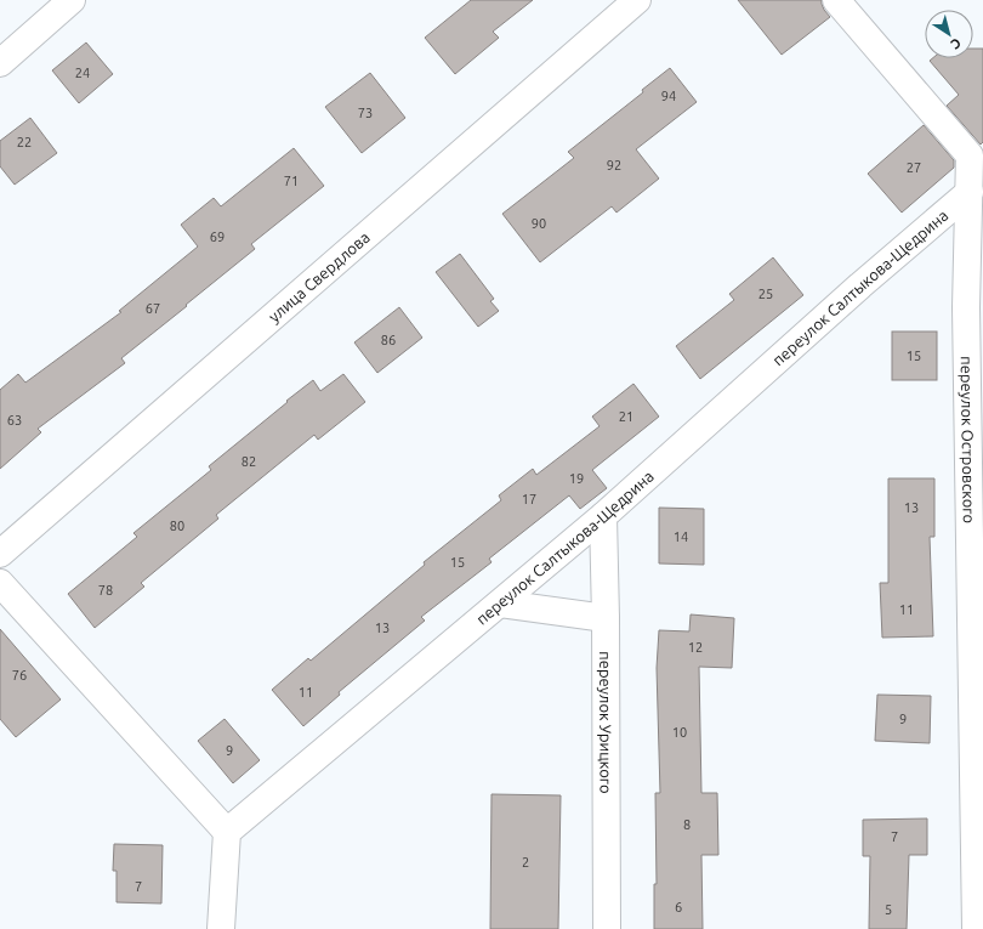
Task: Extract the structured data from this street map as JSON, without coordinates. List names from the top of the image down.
{
  "streets": {
    "lane": [
      "улица Свердлова",
      "переулок Салтыкова-Щедрина",
      "переулок Островского",
      "переулок Урицкого"
    ]
  },
  "crossings": [
    ["переулок Салтыкова-Щедрина", "переулок Островского"],
    ["переулок Салтыкова-Щедрина", "переулок Урицкого"]
  ],
  "house_numbers": [
    "24",
    "94",
    "73",
    "22",
    "92",
    "27",
    "71",
    "90",
    "69",
    "25",
    "67",
    "86",
    "15",
    "21",
    "63",
    "82",
    "19",
    "17",
    "13",
    "80",
    "14",
    "15",
    "78",
    "11",
    "13",
    "12",
    "76",
    "11",
    "9",
    "10",
    "9",
    "8",
    "7",
    "2",
    "7",
    "6",
    "5"
  ],
  "north": "bottom right"
}
